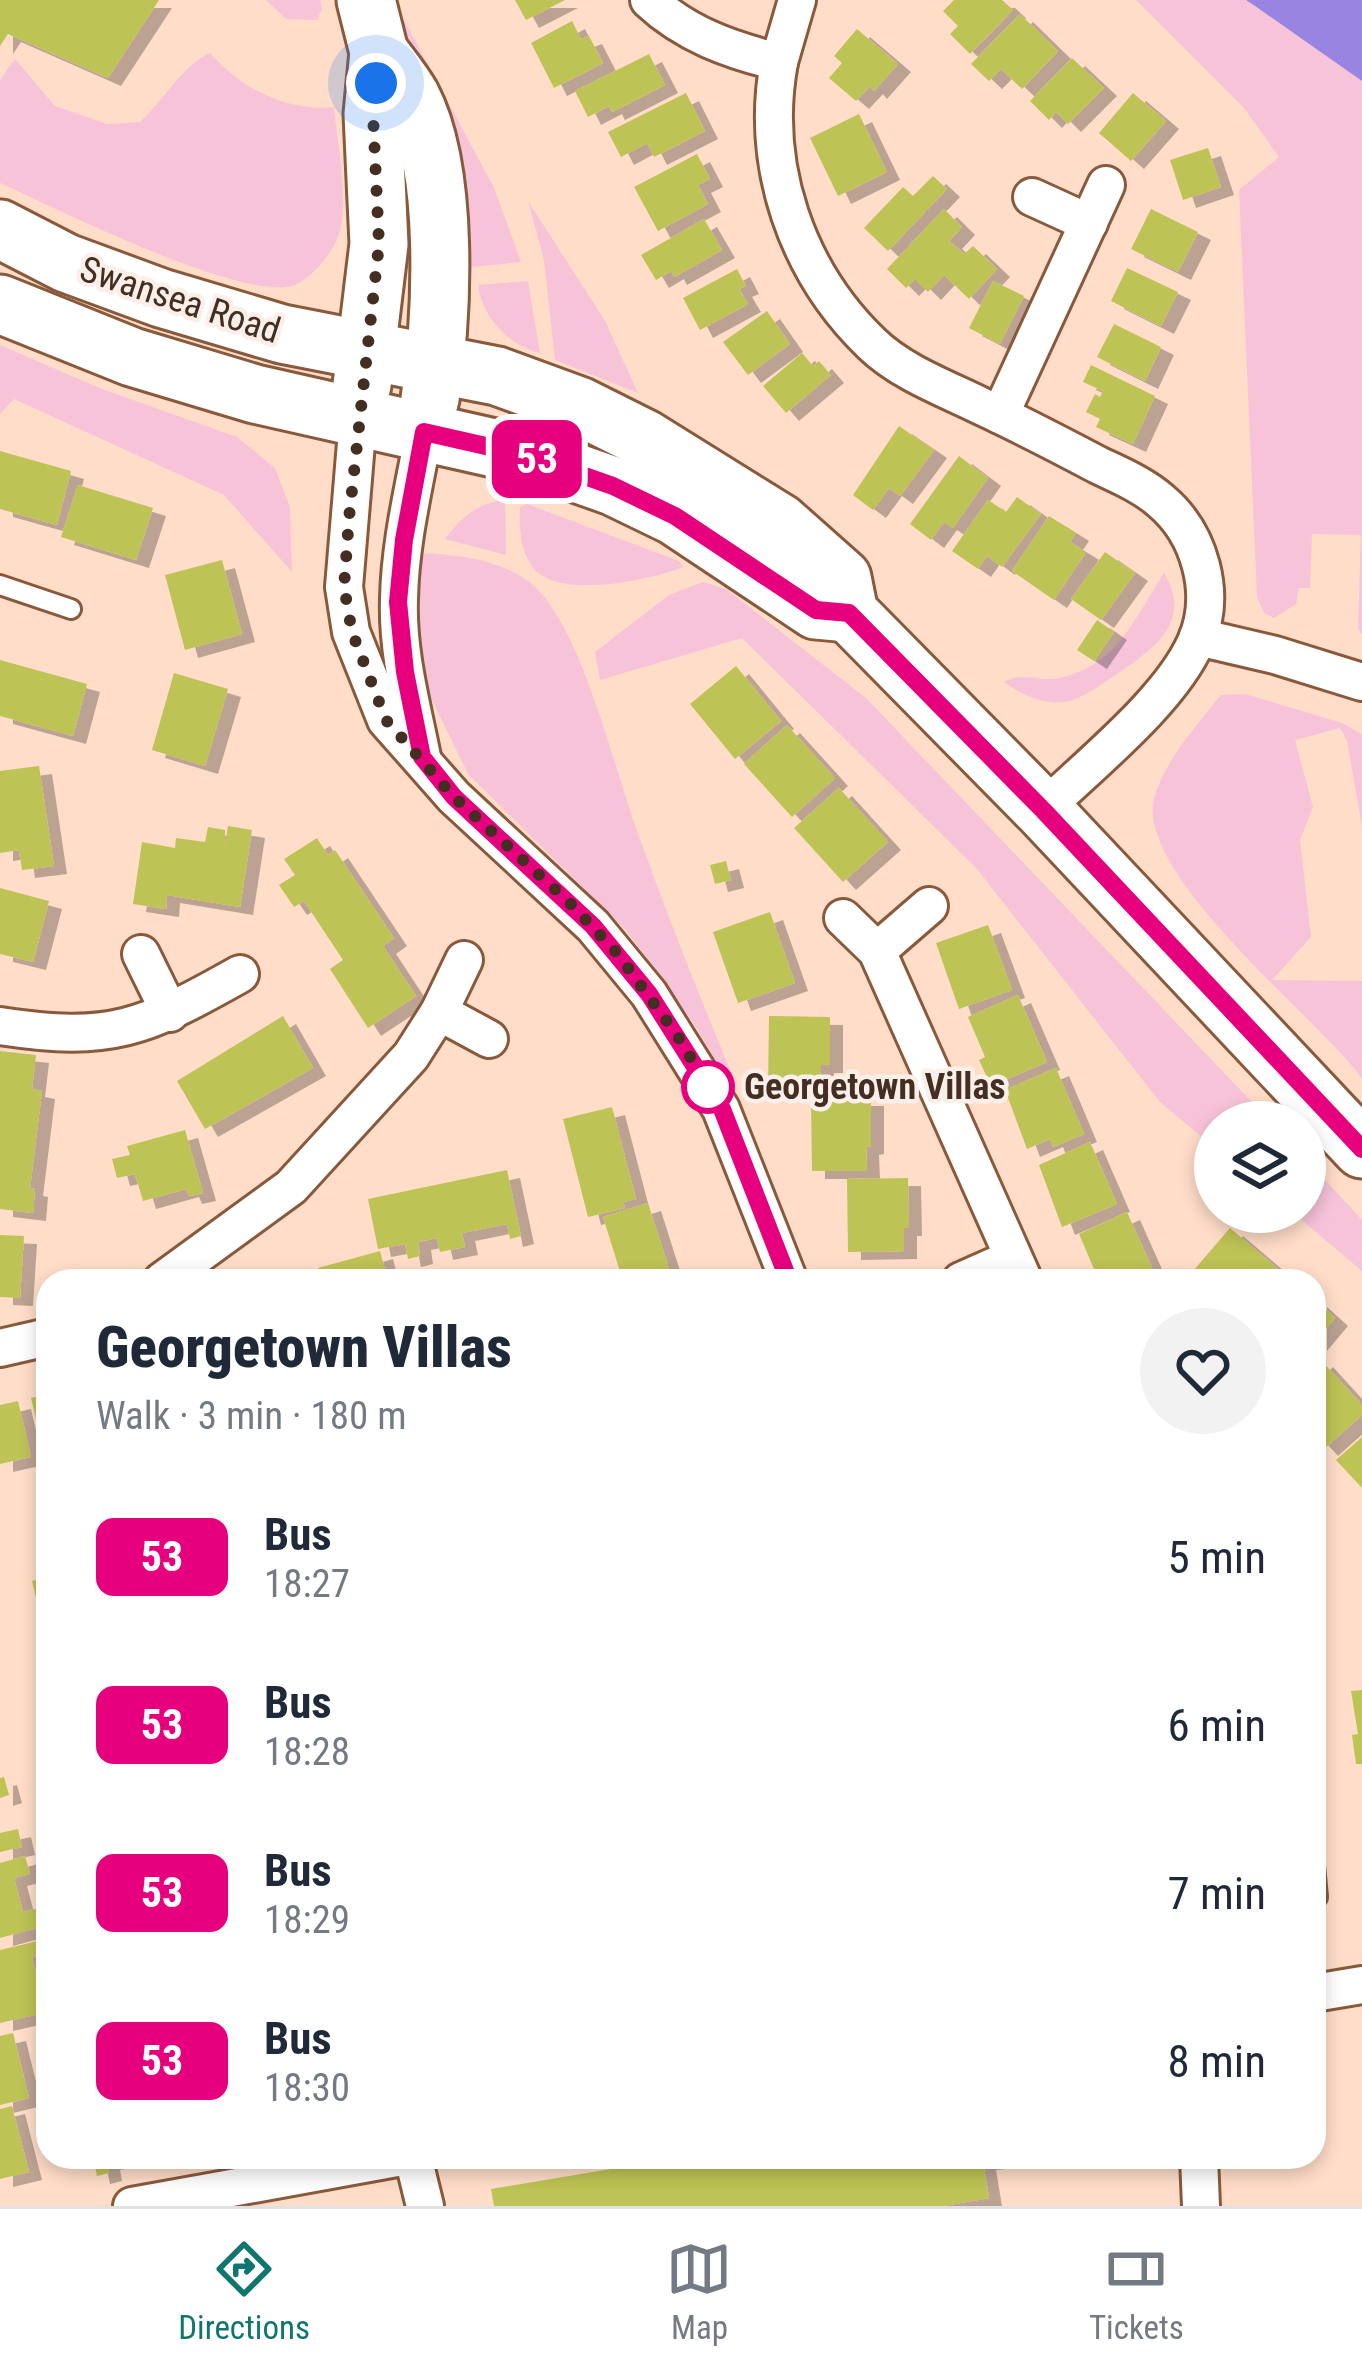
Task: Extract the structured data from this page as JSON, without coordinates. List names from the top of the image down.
{
  "streets": {
    "main road": ["Swansea Road"]
  },
  "places": ["Georgetown Villas"],
  "lines": ["bus line 53"],
  "page": {
    "on_map": "53",
    "heading": ["Georgetown Villas", "Walk · 3 min · 180 m"],
    "list": [
      {
        "mark": "53",
        "name": "Bus",
        "note": "18:27",
        "value": "5 min"
      },
      {
        "mark": "53",
        "name": "Bus",
        "note": "18:28",
        "value": "6 min"
      },
      {
        "mark": "53",
        "name": "Bus",
        "note": "18:29",
        "value": "7 min"
      },
      {
        "mark": "53",
        "name": "Bus",
        "note": "18:30",
        "value": "8 min"
      }
    ],
    "tabs": ["Directions", "Map", "Tickets"]
  }
}
